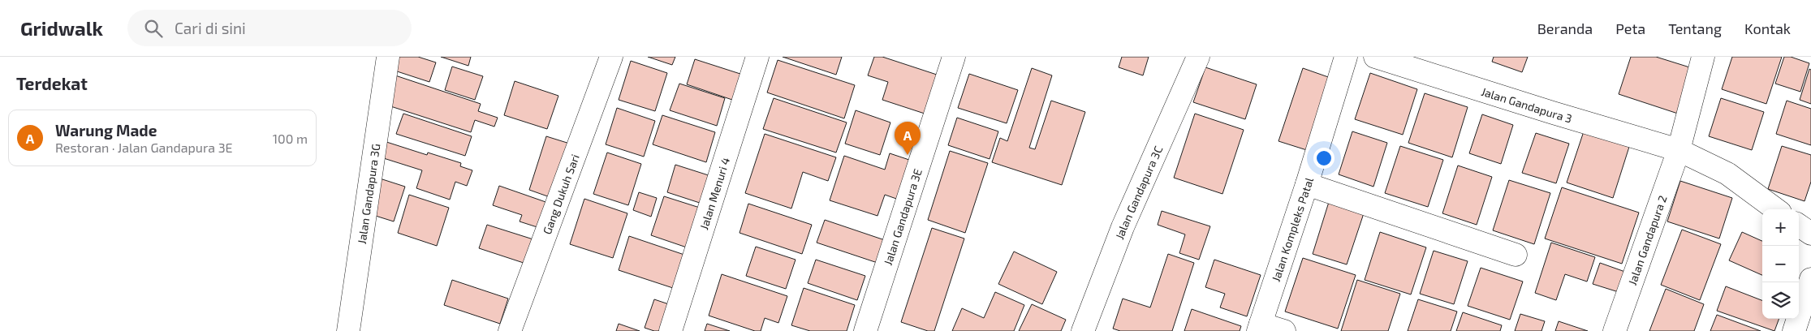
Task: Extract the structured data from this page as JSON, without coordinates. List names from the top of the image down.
{
  "streets": {
    "street": [
      "Jalan Gandapura 3",
      "Jalan Gandapura 3C",
      "Jalan Gandapura 3G",
      "Gang Dukuh Sari",
      "Jalan Menuri 4",
      "Jalan Gandapura 3E",
      "Jalan Kompleks Patal",
      "Jalan Gandapura 2"
    ]
  },
  "crossings": [
    ["Jalan Gandapura 3", "Jalan Gandapura 2"]
  ],
  "page": {
    "header": "Gridwalk",
    "search": "Cari di sini",
    "nav": [
      "Beranda",
      "Peta",
      "Tentang",
      "Kontak"
    ],
    "heading": "Terdekat",
    "list": [
      {
        "mark": "A",
        "name": "Warung Made",
        "note": "Restoran · Jalan Gandapura 3E",
        "value": "100 m"
      }
    ],
    "pins": "A",
    "map_buttons": ["+", "−"]
  }
}
